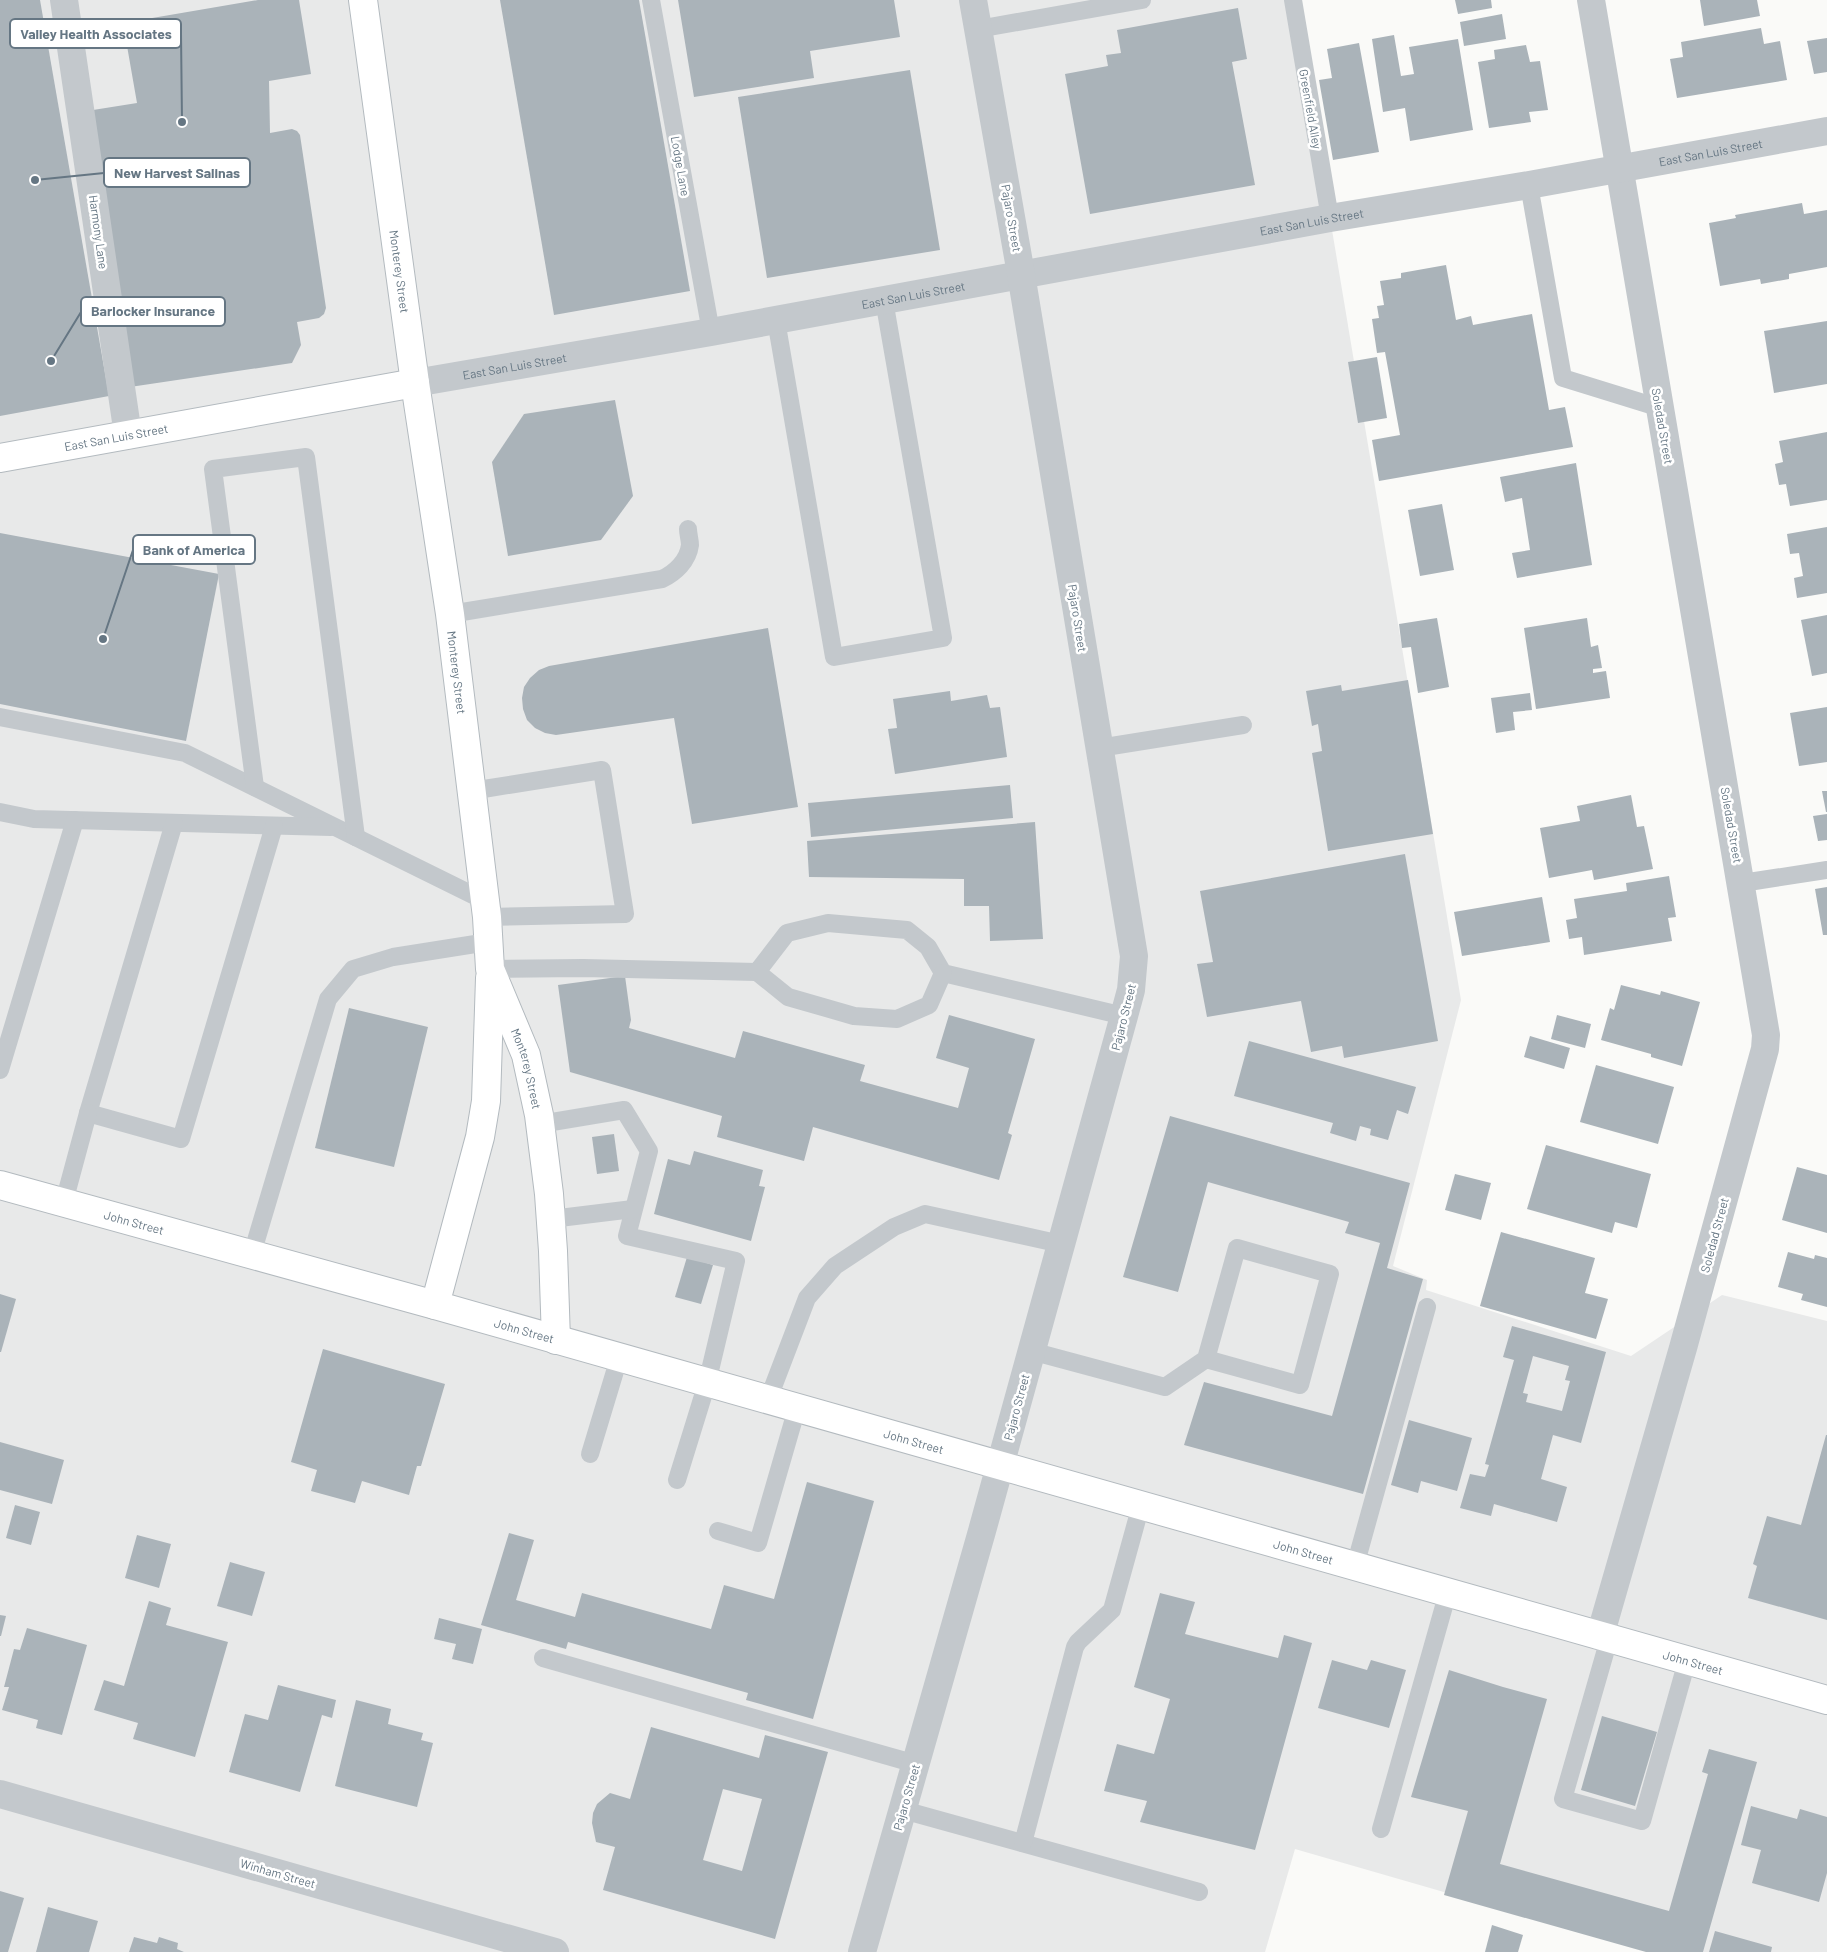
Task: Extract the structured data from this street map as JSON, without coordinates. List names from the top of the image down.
{
  "streets": {
    "main road": ["East San Luis Street", "Monterey Street", "John Street"],
    "street": [
      "Pajaro Street",
      "Harmony Lane",
      "Soledad Street",
      "Winham Street"
    ],
    "lane": ["Greenfield Alley", "Lodge Lane"]
  },
  "crossings": [
    ["Greenfield Alley", "East San Luis Street"],
    ["East San Luis Street", "Lodge Lane"],
    ["East San Luis Street", "Pajaro Street"],
    ["East San Luis Street", "Harmony Lane"],
    ["East San Luis Street", "Monterey Street"],
    ["East San Luis Street", "Soledad Street"],
    ["Pajaro Street", "John Street"],
    ["Monterey Street", "John Street"],
    ["Soledad Street", "John Street"]
  ],
  "places": [
    "Valley Health Associates",
    "New Harvest Salinas",
    "Barlocker Insurance",
    "Bank of America"
  ]
}
